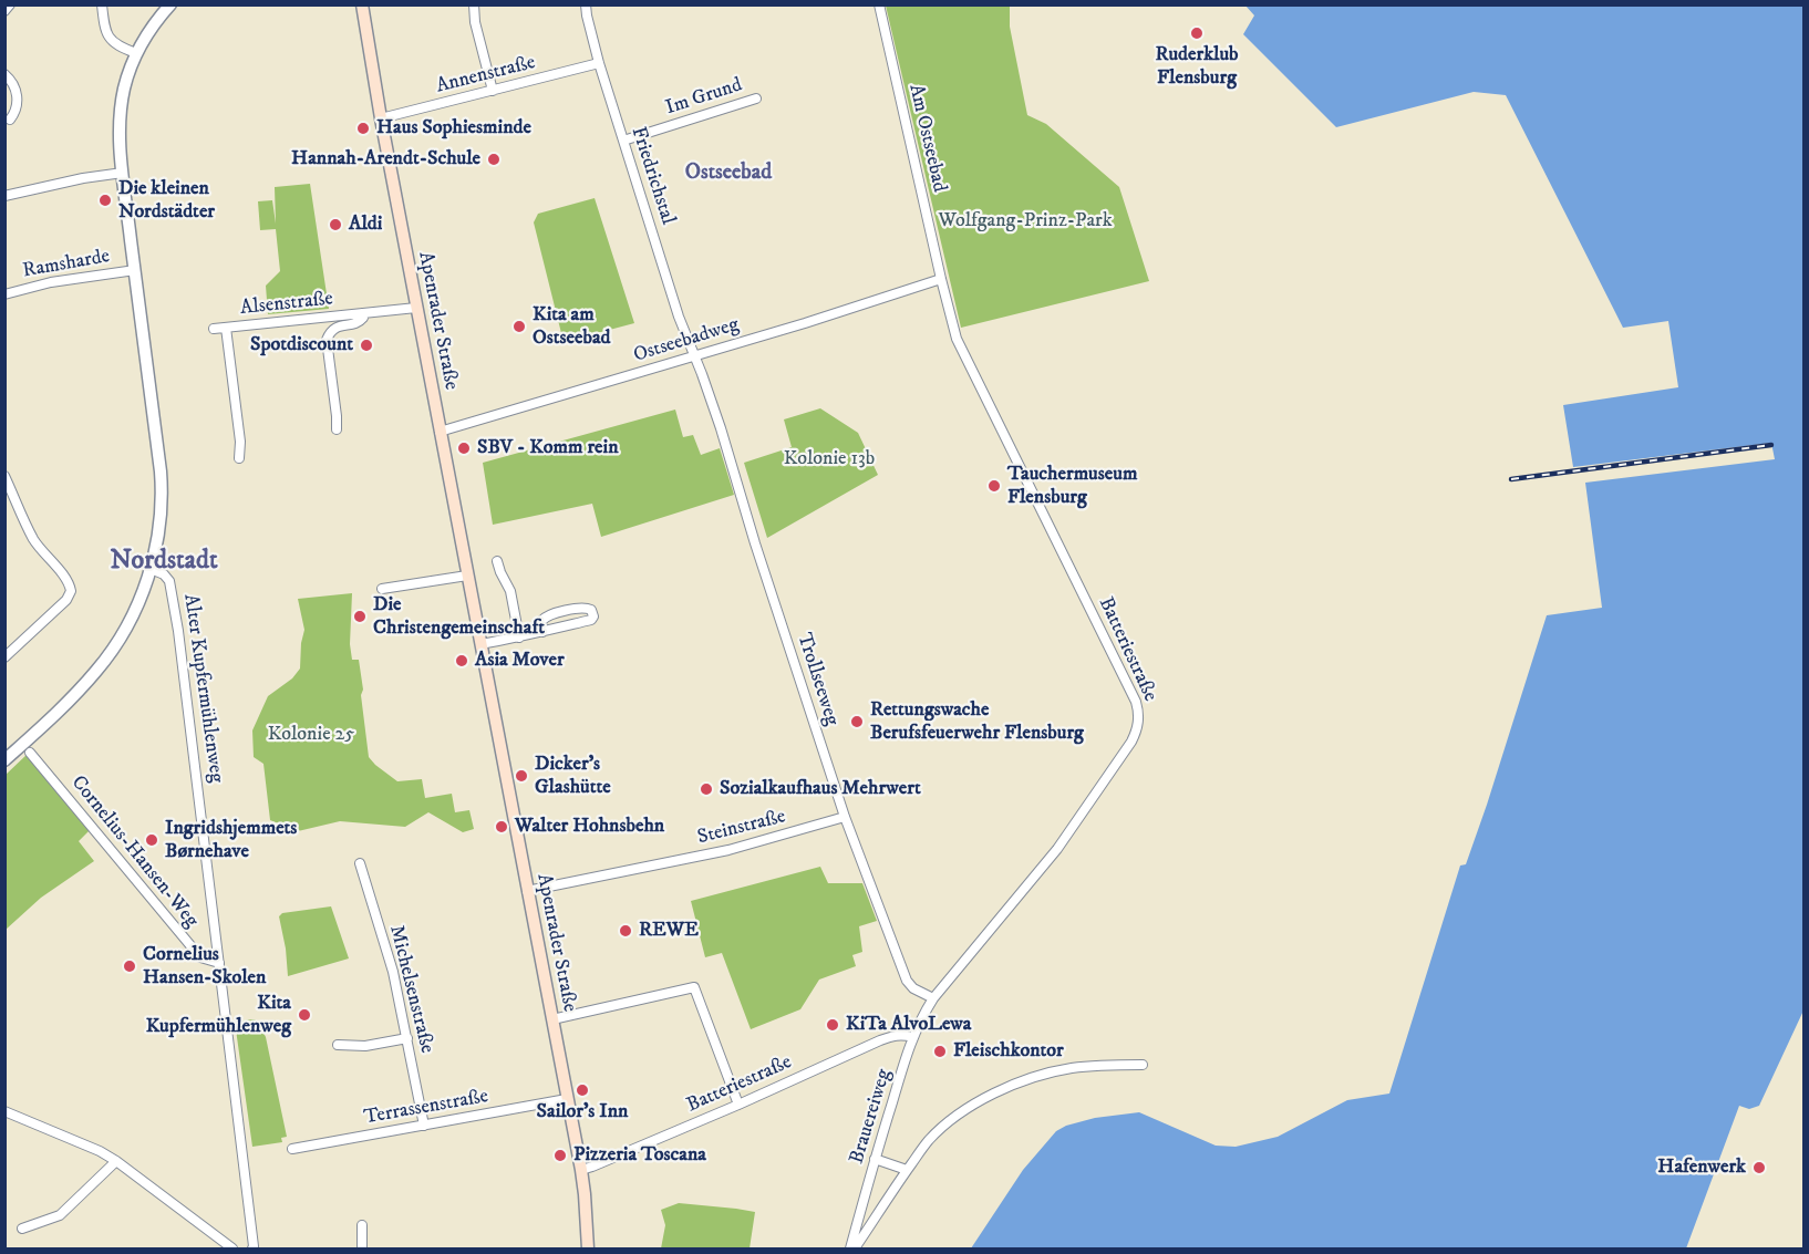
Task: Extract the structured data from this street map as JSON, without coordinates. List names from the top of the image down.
{
  "streets": {
    "main road": ["Apenrader Straße"],
    "street": [
      "Annenstraße",
      "Im Grund",
      "Am Ostseebad",
      "Friedrichstal",
      "Ramsharde",
      "Alsenstraße",
      "Ostseebadweg",
      "Batteriestraße",
      "Trollseeweg",
      "Alter Kupfermühlenweg",
      "Steinstraße",
      "Cornelius-Hansen-Weg",
      "Michelsenstraße",
      "Terrassenstraße",
      "Brauereiweg"
    ]
  },
  "crossings": [
    ["Annenstraße", "Friedrichstal"],
    ["Annenstraße", "Apenrader Straße"],
    ["Im Grund", "Friedrichstal"],
    ["Am Ostseebad", "Ostseebadweg"],
    ["Am Ostseebad", "Batteriestraße"],
    ["Friedrichstal", "Ostseebadweg"],
    ["Friedrichstal", "Trollseeweg"],
    ["Alsenstraße", "Apenrader Straße"],
    ["Apenrader Straße", "Ostseebadweg"],
    ["Apenrader Straße", "Batteriestraße"],
    ["Apenrader Straße", "Steinstraße"],
    ["Apenrader Straße", "Terrassenstraße"],
    ["Ostseebadweg", "Batteriestraße"],
    ["Ostseebadweg", "Trollseeweg"],
    ["Batteriestraße", "Trollseeweg"],
    ["Batteriestraße", "Brauereiweg"],
    ["Trollseeweg", "Steinstraße"],
    ["Trollseeweg", "Brauereiweg"],
    ["Alter Kupfermühlenweg", "Cornelius-Hansen-Weg"],
    ["Michelsenstraße", "Terrassenstraße"]
  ],
  "districts": ["Ostseebad", "Nordstadt"],
  "parks": ["Wolfgang-Prinz-Park", "Kolonie 13b", "Kolonie 25"],
  "places": [
    "Ruderklub Flensburg",
    "Haus Sophiesminde",
    "Hannah-Arendt-Schule",
    "Die kleinen Nordstädter",
    "Aldi",
    "Kita am Ostseebad",
    "Spotdiscount",
    "SBV - Komm rein",
    "Tauchermuseum Flensburg",
    "Die Christengemeinschaft",
    "Asia Mover",
    "Rettungswache Berufsfeuerwehr Flensburg",
    "Dicker's Glashütte",
    "Sozialkaufhaus Mehrwert",
    "Walter Hohnsbehn",
    "Ingridshjemmets Børnehave",
    "REWE",
    "Cornelius Hansen-Skolen",
    "Kita Kupfermühlenweg",
    "KiTa AlvoLewa",
    "Fleischkontor",
    "Sailor's Inn",
    "Pizzeria Toscana",
    "Hafenwerk"
  ]
}
